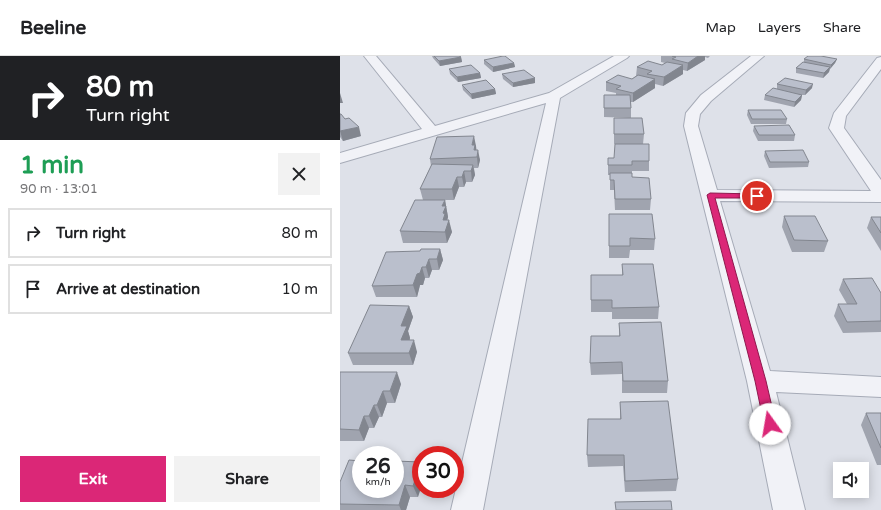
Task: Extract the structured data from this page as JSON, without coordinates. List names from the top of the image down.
{
  "page": {
    "header": "Beeline",
    "nav": ["Map", "Layers", "Share"],
    "turn": ["80 m", "Turn right"],
    "heading": ["1 min", "90 m · 13:01"],
    "list": [
      {
        "name": "Turn right",
        "value": "80 m"
      },
      {
        "name": "Arrive at destination",
        "value": "10 m"
      }
    ],
    "speed": "26 km/h",
    "limit": "30",
    "buttons": ["Exit", "Share"]
  }
}
